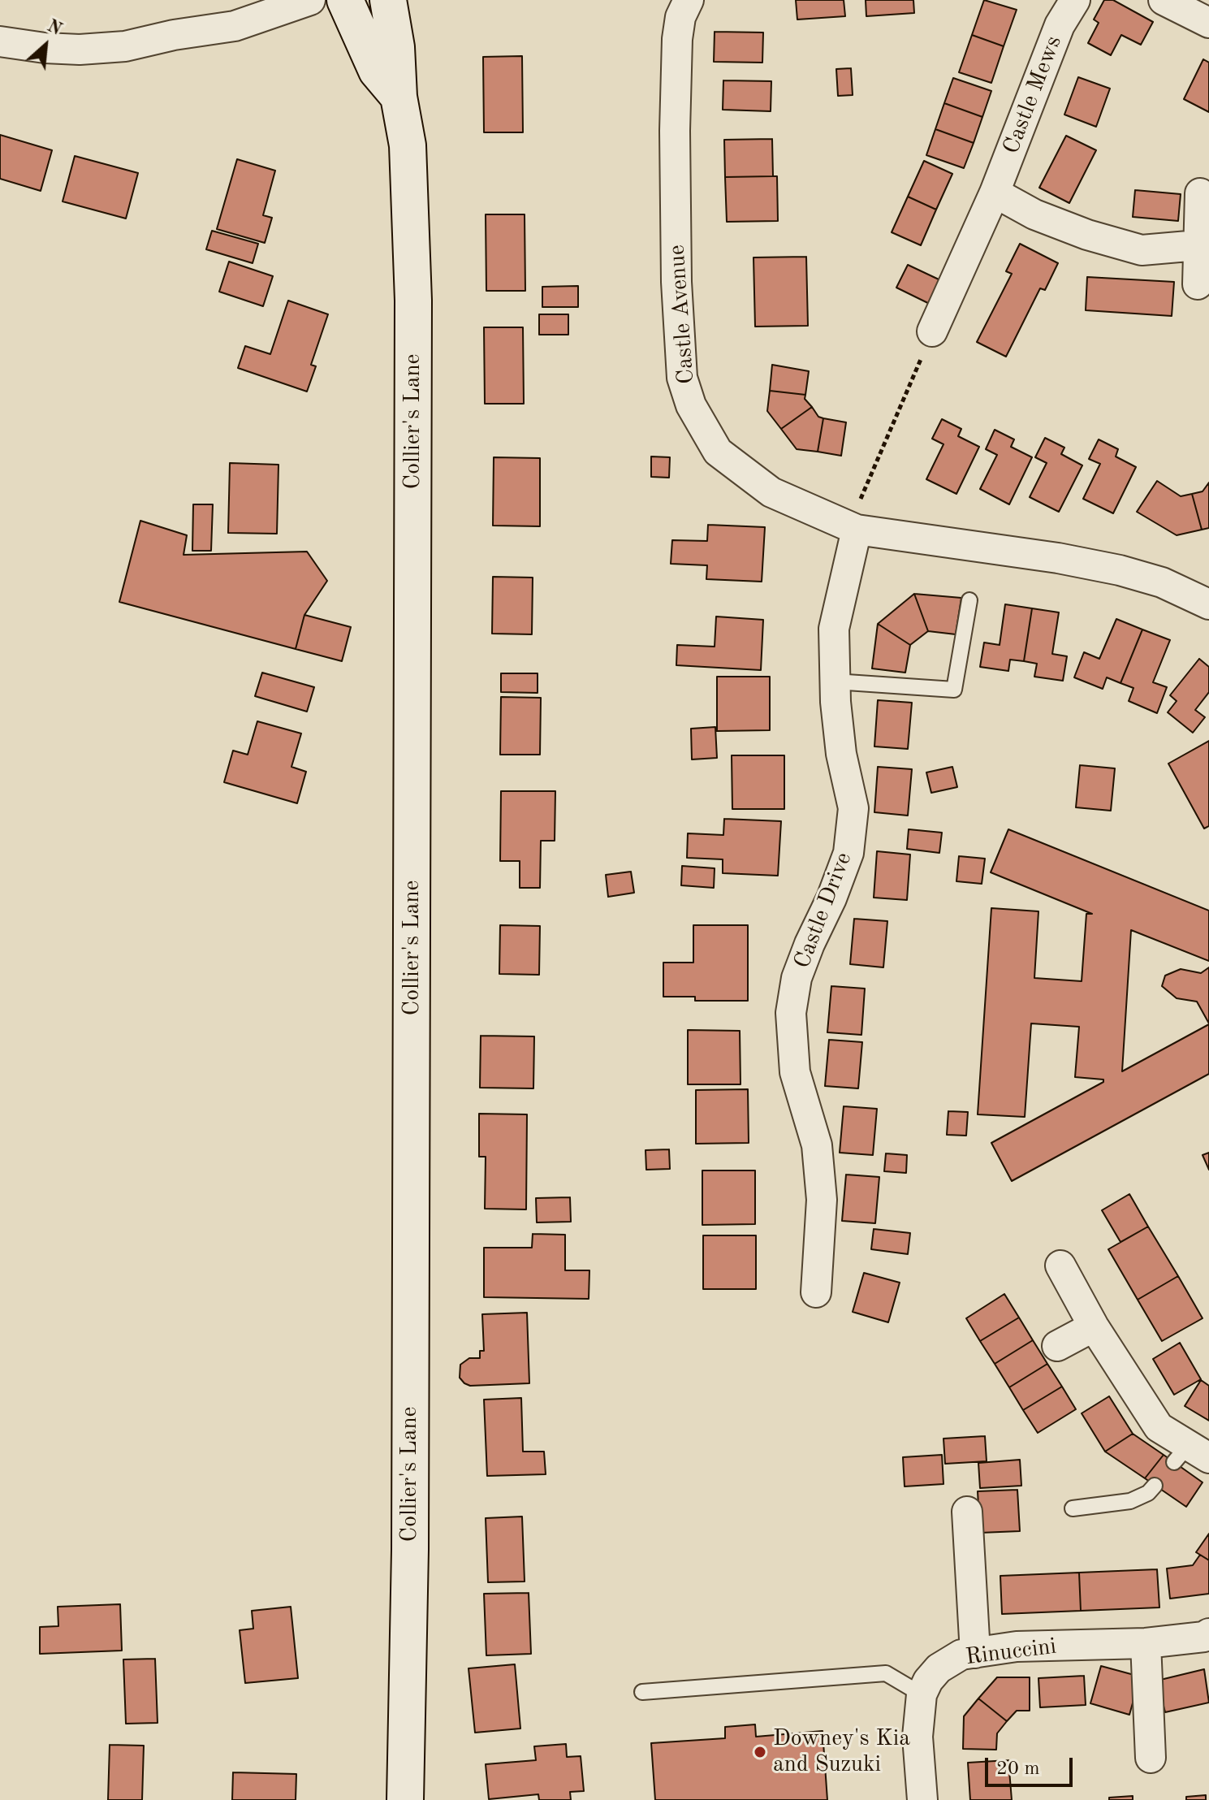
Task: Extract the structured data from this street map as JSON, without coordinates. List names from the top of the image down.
{
  "streets": {
    "street": [
      "Castle Mews",
      "Castle Avenue",
      "Collier's Lane",
      "Castle Drive",
      "Rinuccini"
    ]
  },
  "crossings": [
    ["Castle Avenue", "Castle Drive"]
  ],
  "places": ["Downey's Kia and Suzuki"],
  "scale_bar": "20 m",
  "north": "top right"
}
